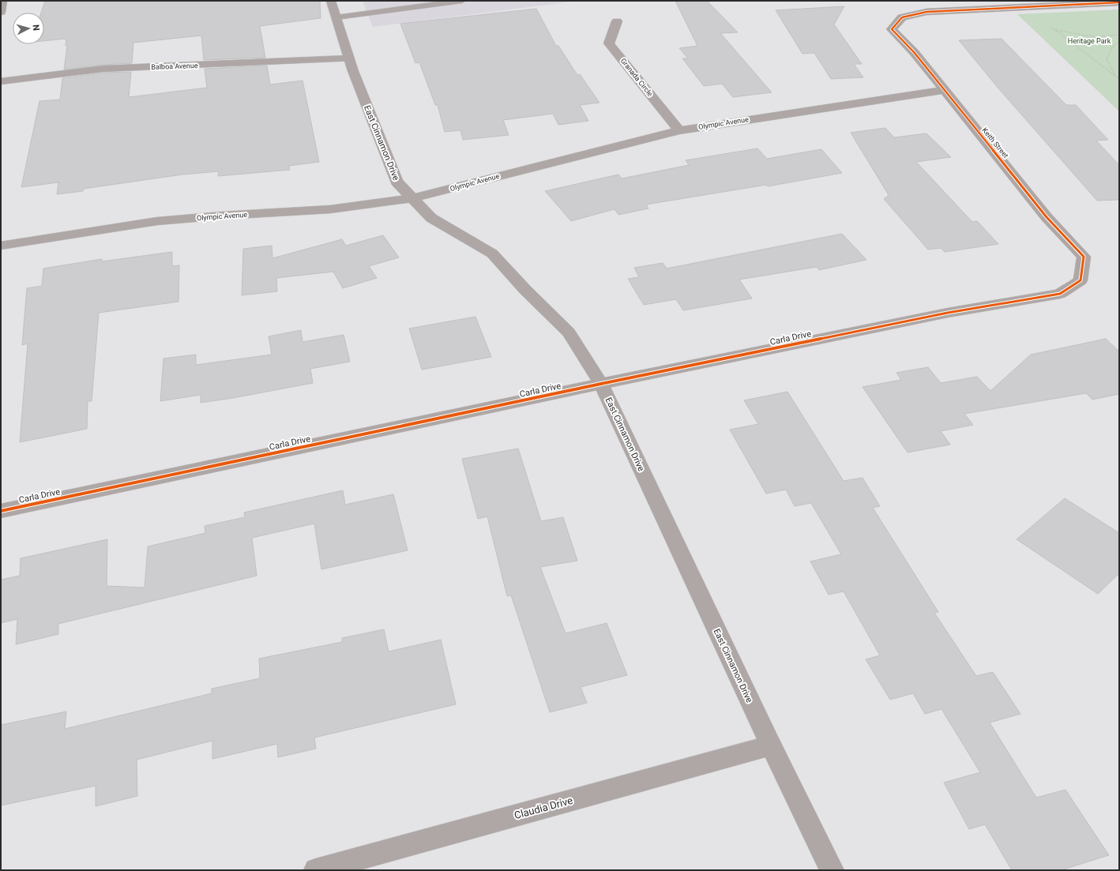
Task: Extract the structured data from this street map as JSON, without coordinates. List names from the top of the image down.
{
  "streets": {
    "street": [
      "Balboa Avenue",
      "Granada Circle",
      "Olympic Avenue",
      "East Cinnamon Drive",
      "Keith Street",
      "Carla Drive",
      "Claudia Drive"
    ]
  },
  "crossings": [
    ["Balboa Avenue", "East Cinnamon Drive"],
    ["Granada Circle", "Olympic Avenue"],
    ["Olympic Avenue", "East Cinnamon Drive"],
    ["Olympic Avenue", "Keith Street"],
    ["East Cinnamon Drive", "Carla Drive"],
    ["East Cinnamon Drive", "Claudia Drive"],
    ["Keith Street", "Carla Drive"]
  ],
  "parks": ["Heritage Park"],
  "north": "right"
}
